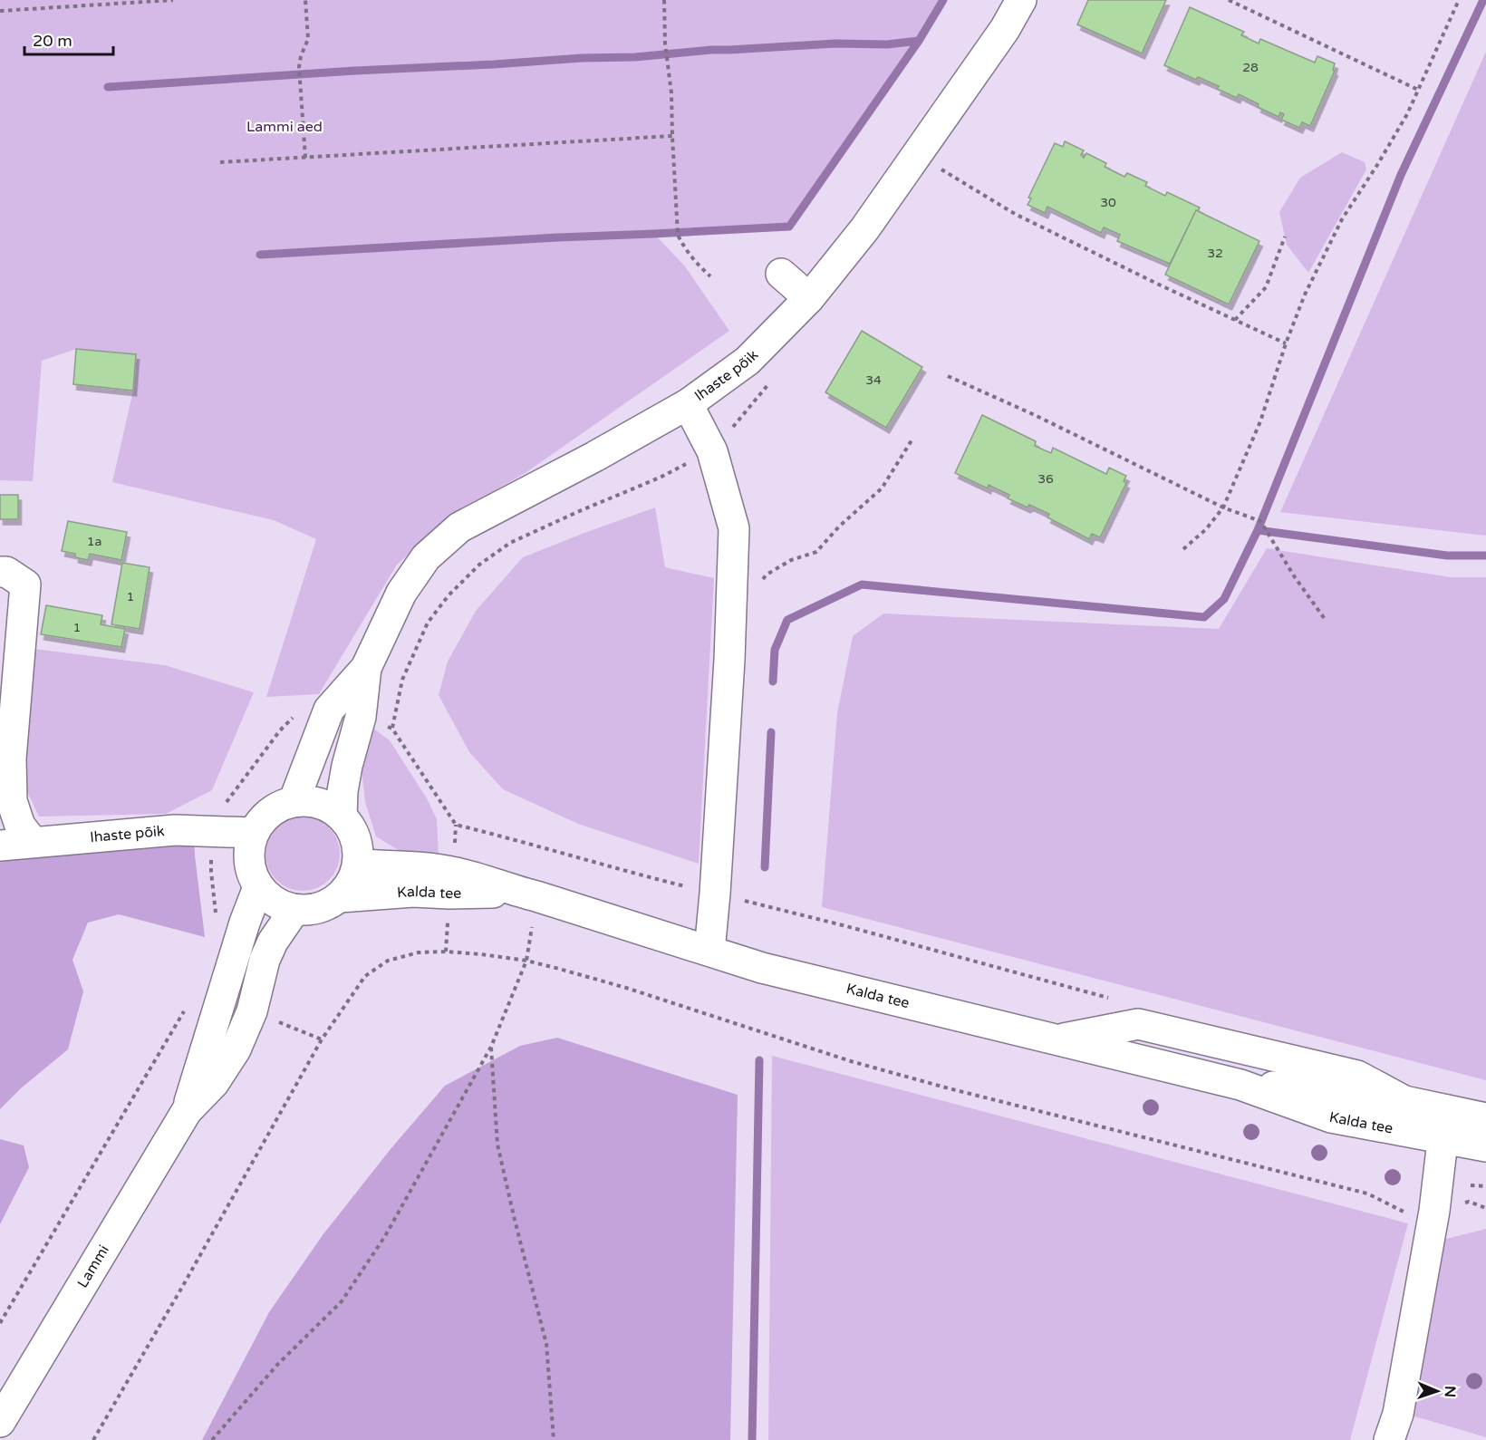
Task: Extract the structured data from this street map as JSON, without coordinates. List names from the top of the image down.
{
  "streets": {
    "street": ["Ihaste põik", "Kalda tee", "Lammi"]
  },
  "crossings": [
    ["Ihaste põik", "Kalda tee"],
    ["Ihaste põik", "Lammi"],
    ["Kalda tee", "Lammi"]
  ],
  "parks": ["Lammi aed"],
  "house_numbers": [
    "28",
    "30",
    "32",
    "34",
    "36",
    "1a",
    "1",
    "1"
  ],
  "scale_bar": "20 m",
  "north": "right"
}
